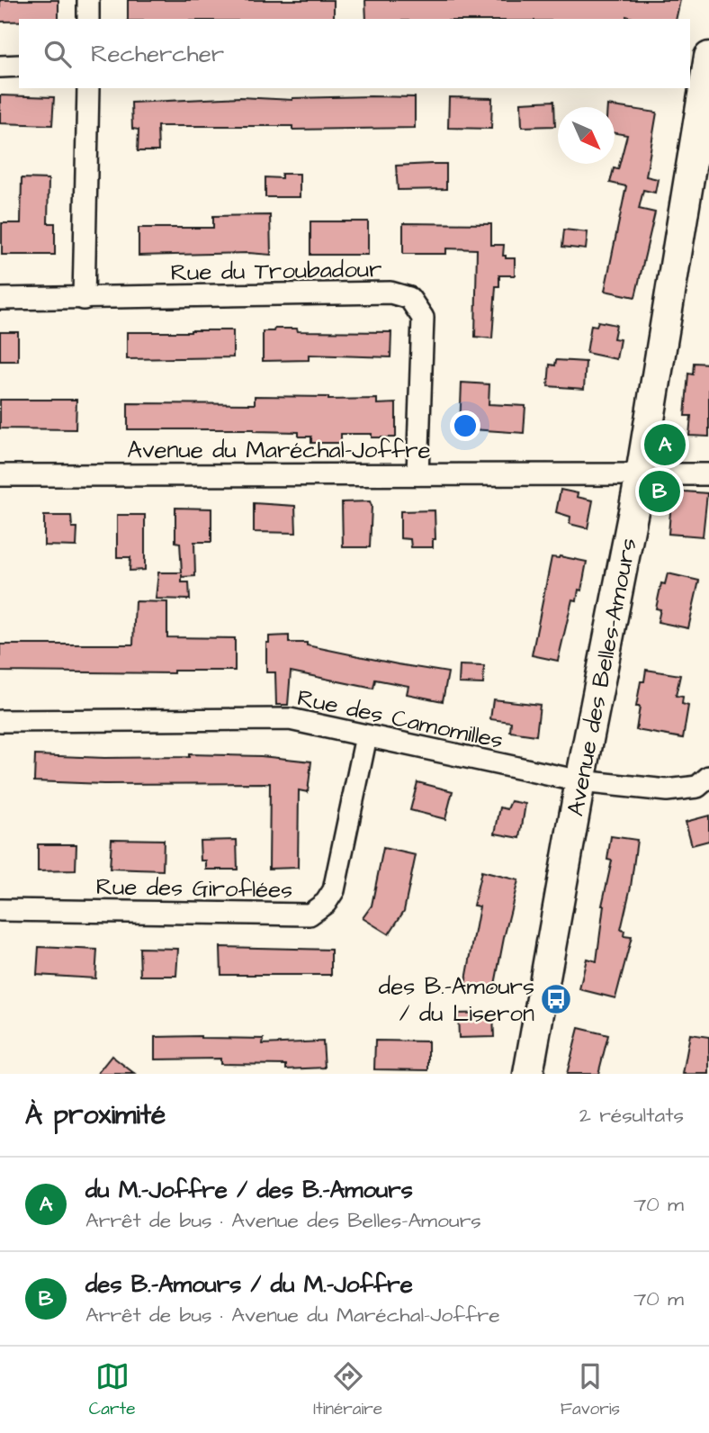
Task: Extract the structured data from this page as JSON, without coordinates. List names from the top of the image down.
{
  "streets": {
    "street": [
      "Rue du Troubadour",
      "Avenue du Maréchal-Joffre",
      "Avenue des Belles-Amours",
      "Rue des Camomilles",
      "Rue des Giroflées"
    ]
  },
  "crossings": [
    ["Rue du Troubadour", "Avenue du Maréchal-Joffre"],
    ["Avenue du Maréchal-Joffre", "Avenue des Belles-Amours"],
    ["Avenue des Belles-Amours", "Rue des Camomilles"],
    ["Rue des Camomilles", "Rue des Giroflées"]
  ],
  "places": {
    "bus stop": ["des B.-Amours / du Liseron"]
  },
  "north": "bottom right",
  "page": {
    "search": "Rechercher",
    "pins": ["A", "B"],
    "heading": ["À proximité", "2 résultats"],
    "list": [
      {
        "mark": "A",
        "name": "du M.-Joffre / des B.-Amours",
        "note": "Arrêt de bus · Avenue des Belles-Amours",
        "value": "70 m"
      },
      {
        "mark": "B",
        "name": "des B.-Amours / du M.-Joffre",
        "note": "Arrêt de bus · Avenue du Maréchal-Joffre",
        "value": "70 m"
      }
    ],
    "nav": ["Carte", "Itinéraire", "Favoris"]
  }
}
